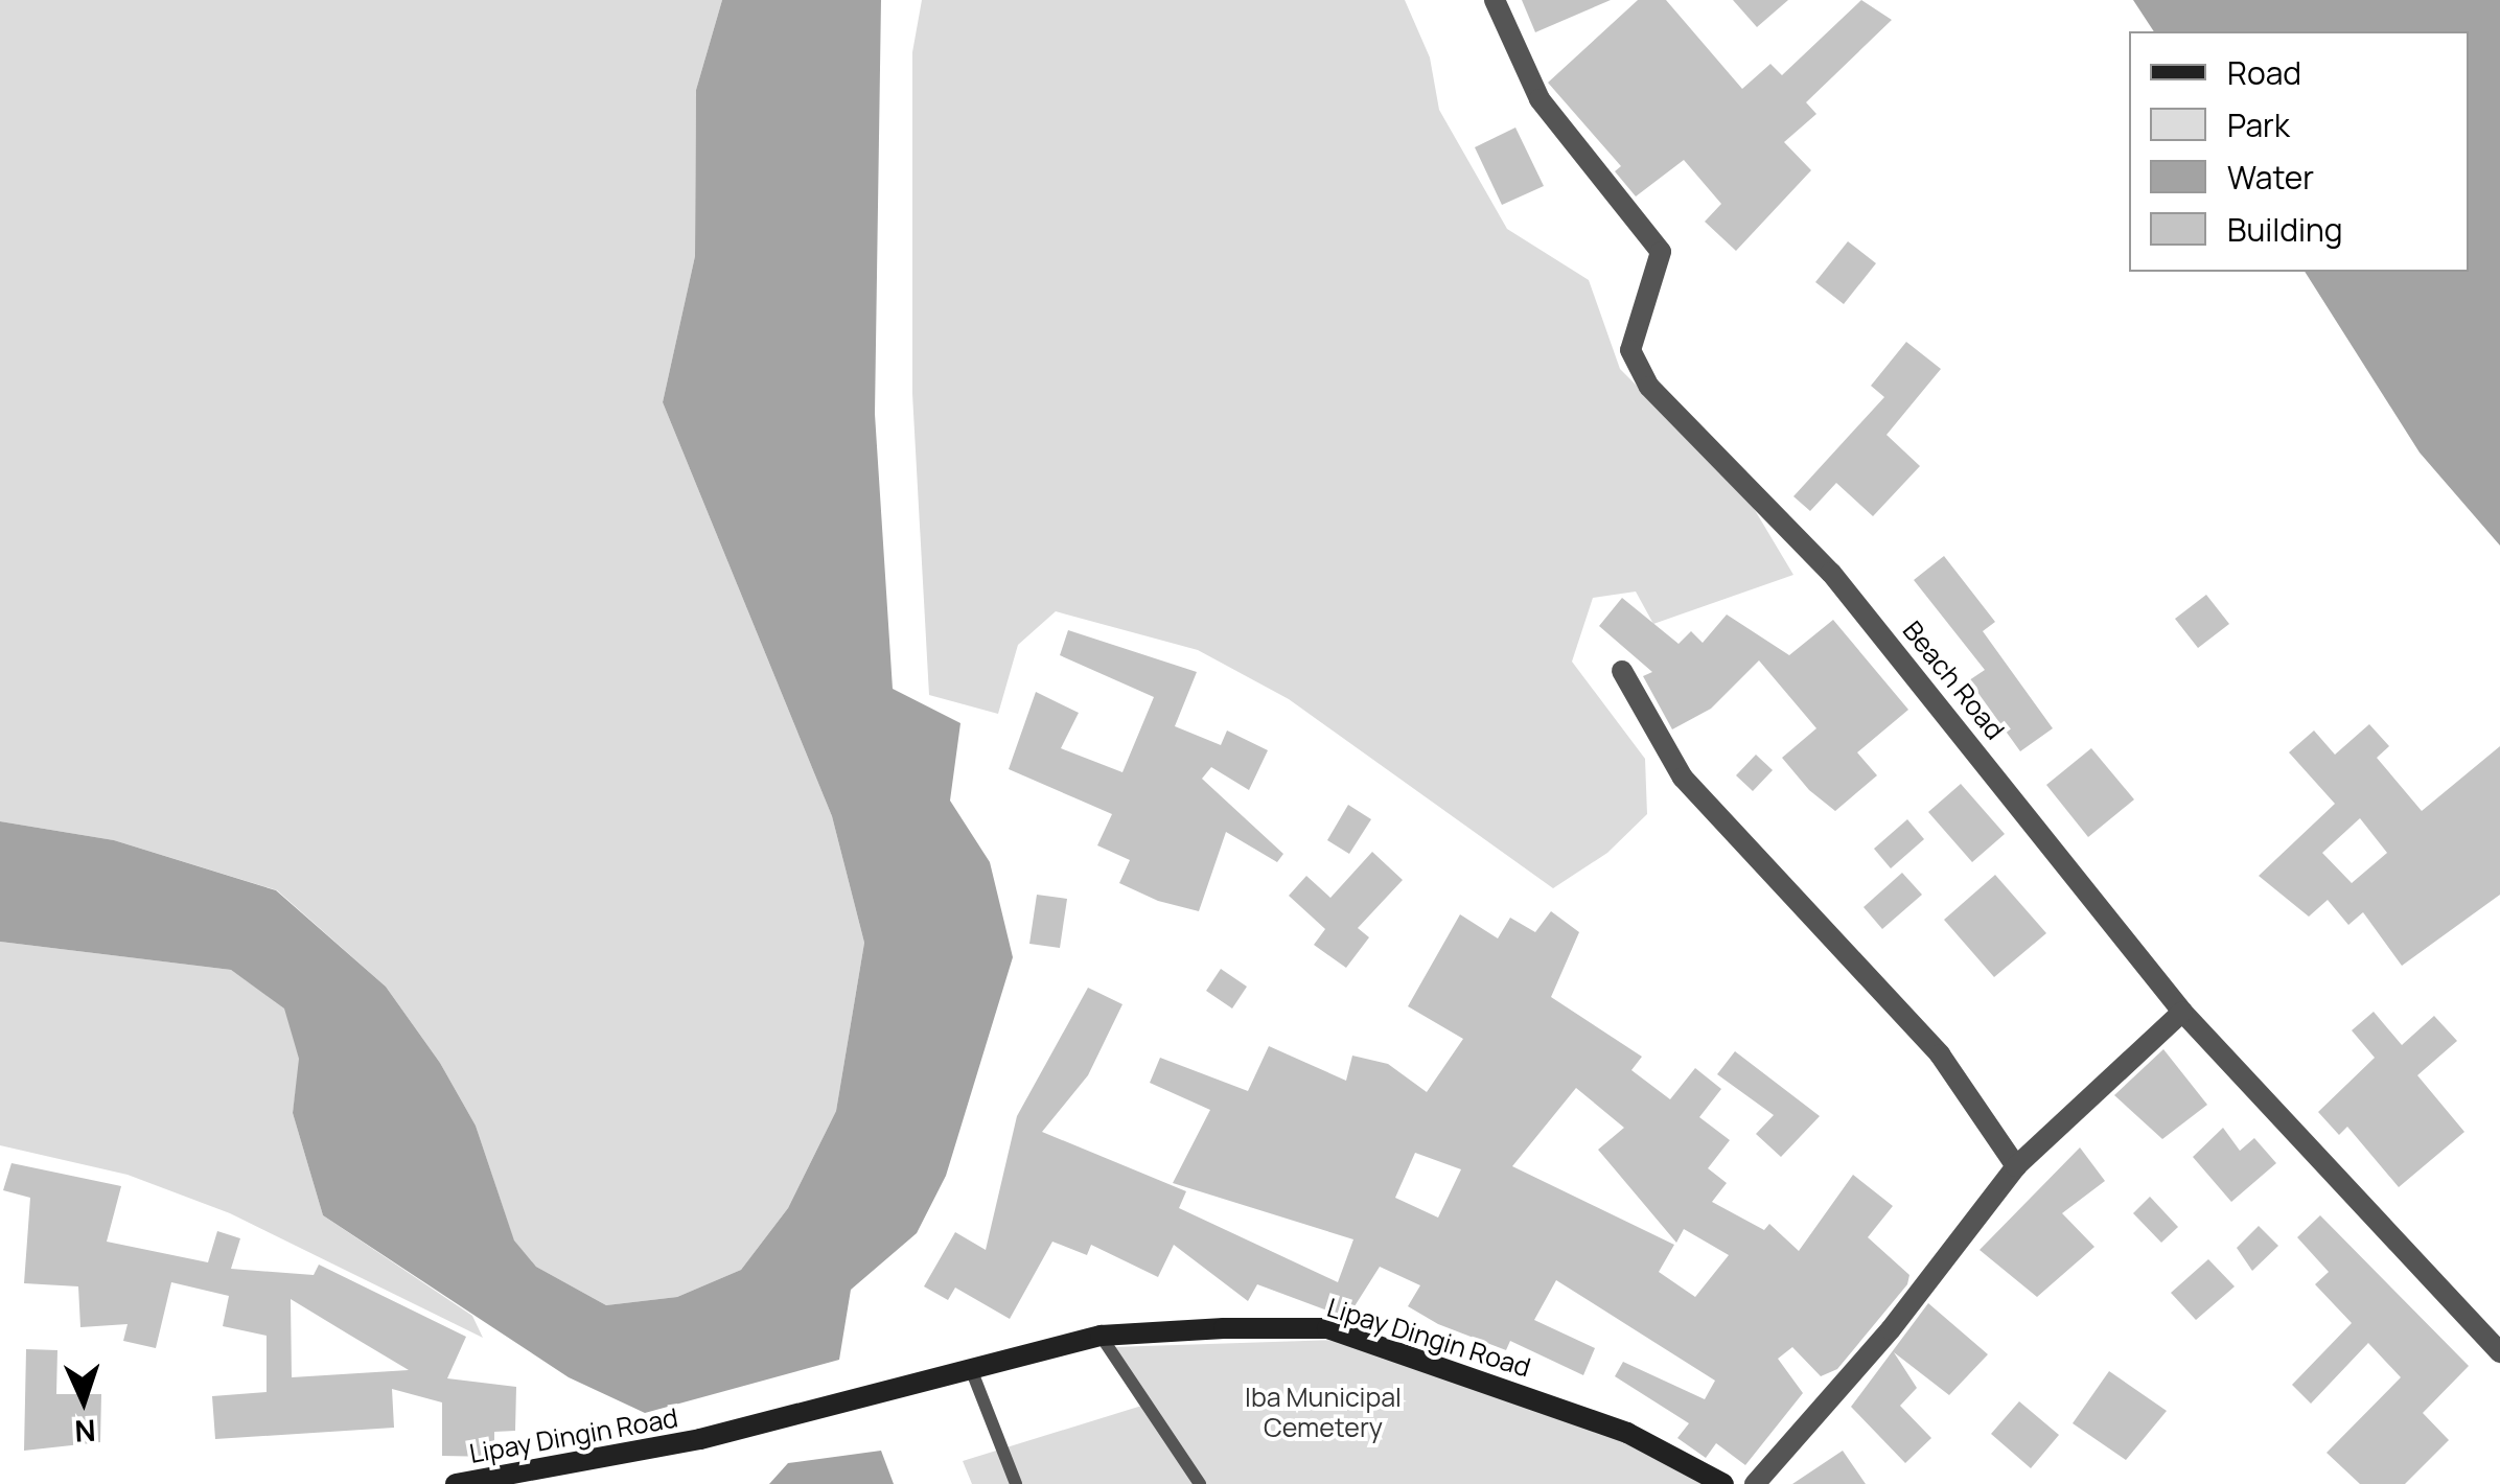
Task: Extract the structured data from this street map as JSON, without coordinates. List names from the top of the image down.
{
  "streets": {
    "street": ["Beach Road", "Lipay Dingin Road"]
  },
  "parks": ["Iba Municipal Cemetery"],
  "legend": [
    "Road",
    "Park",
    "Water",
    "Building"
  ],
  "north": "bottom"
}
